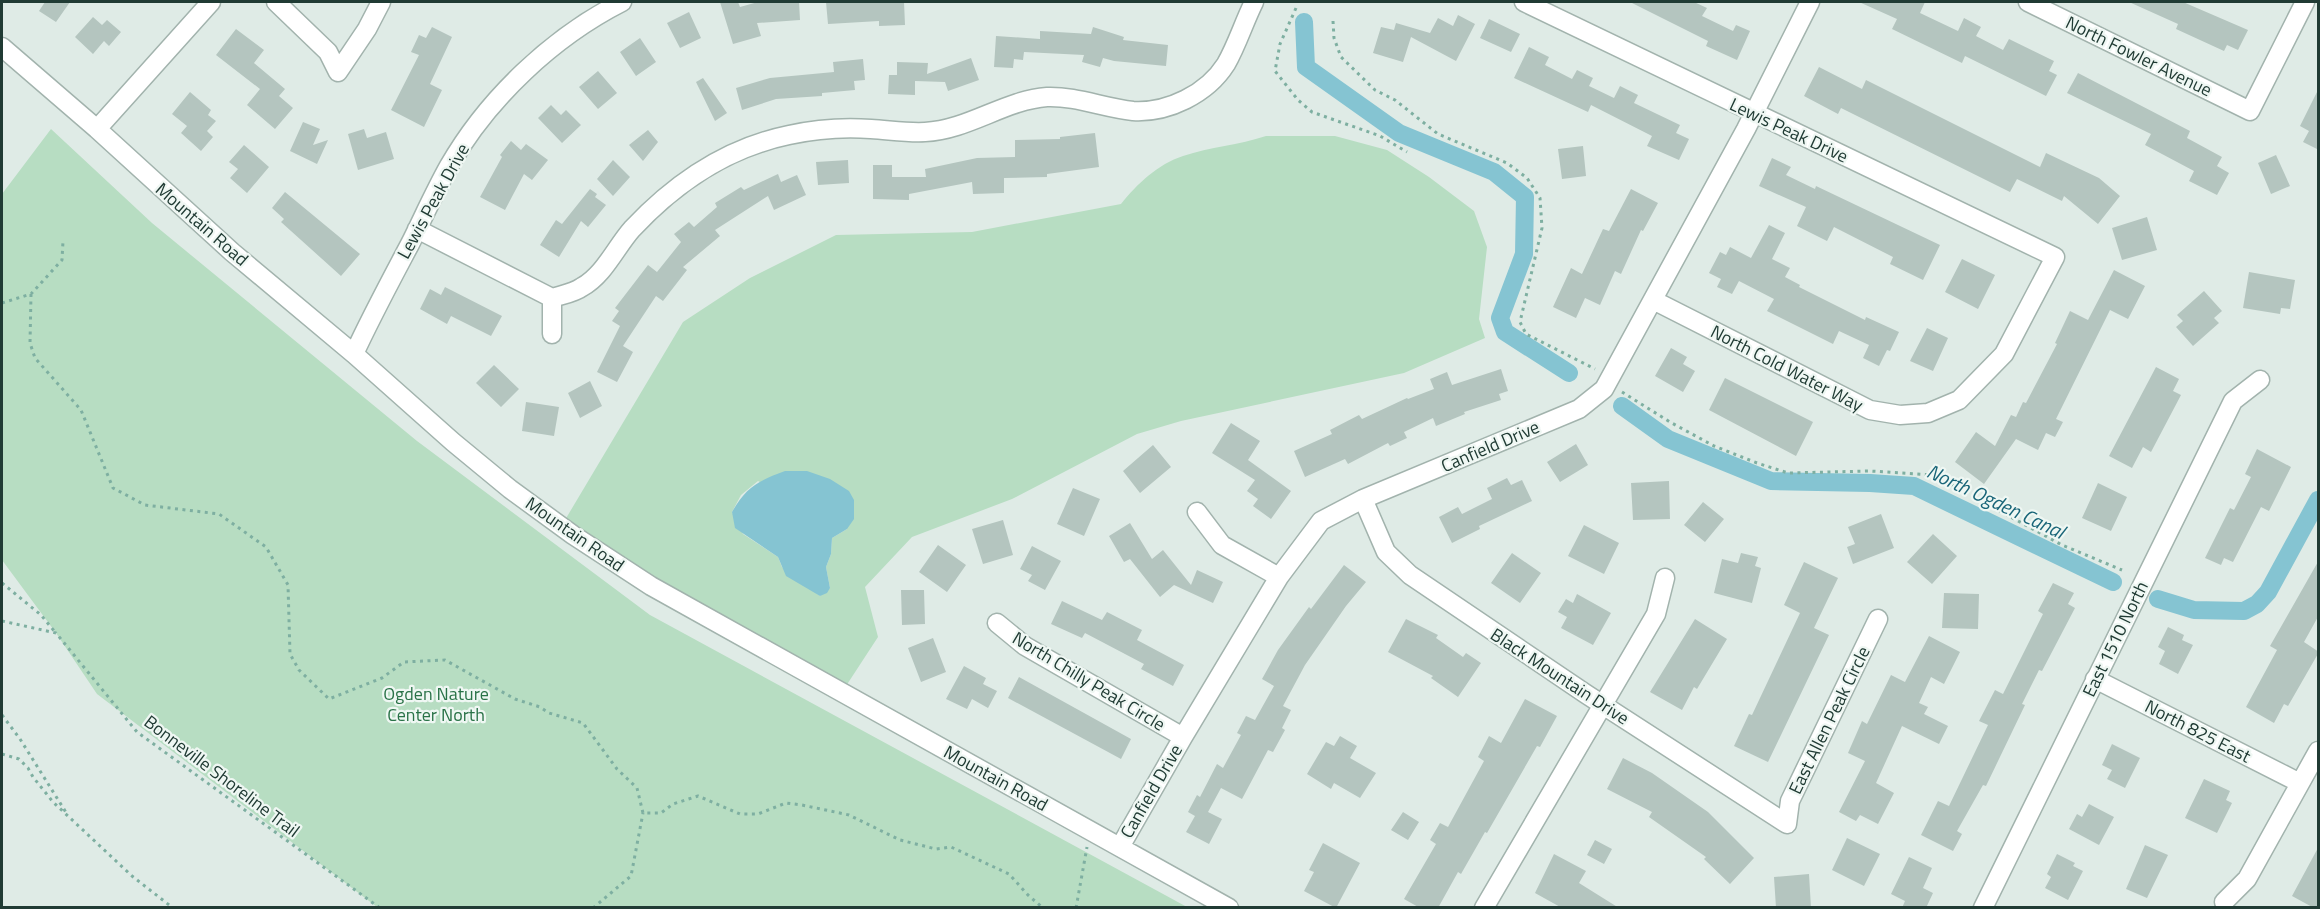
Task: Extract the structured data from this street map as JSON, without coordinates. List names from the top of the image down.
{
  "streets": {
    "street": [
      "North Fowler Avenue",
      "Lewis Peak Drive",
      "Mountain Road",
      "North Cold Water Way",
      "Canfield Drive",
      "East 1510 North",
      "Black Mountain Drive",
      "North Chilly Peak Circle",
      "East Allen Peak Circle",
      "North 825 East"
    ],
    "path": ["Bonneville Shoreline Trail"]
  },
  "crossings": [
    ["Lewis Peak Drive", "Mountain Road"],
    ["Lewis Peak Drive", "North Cold Water Way"],
    ["Lewis Peak Drive", "Canfield Drive"],
    ["Mountain Road", "Canfield Drive"],
    ["North Cold Water Way", "Canfield Drive"],
    ["Canfield Drive", "Black Mountain Drive"],
    ["Canfield Drive", "North Chilly Peak Circle"],
    ["East 1510 North", "North 825 East"],
    ["Black Mountain Drive", "East Allen Peak Circle"]
  ],
  "water": ["North Ogden Canal"],
  "parks": ["Ogden Nature Center North"]
}
